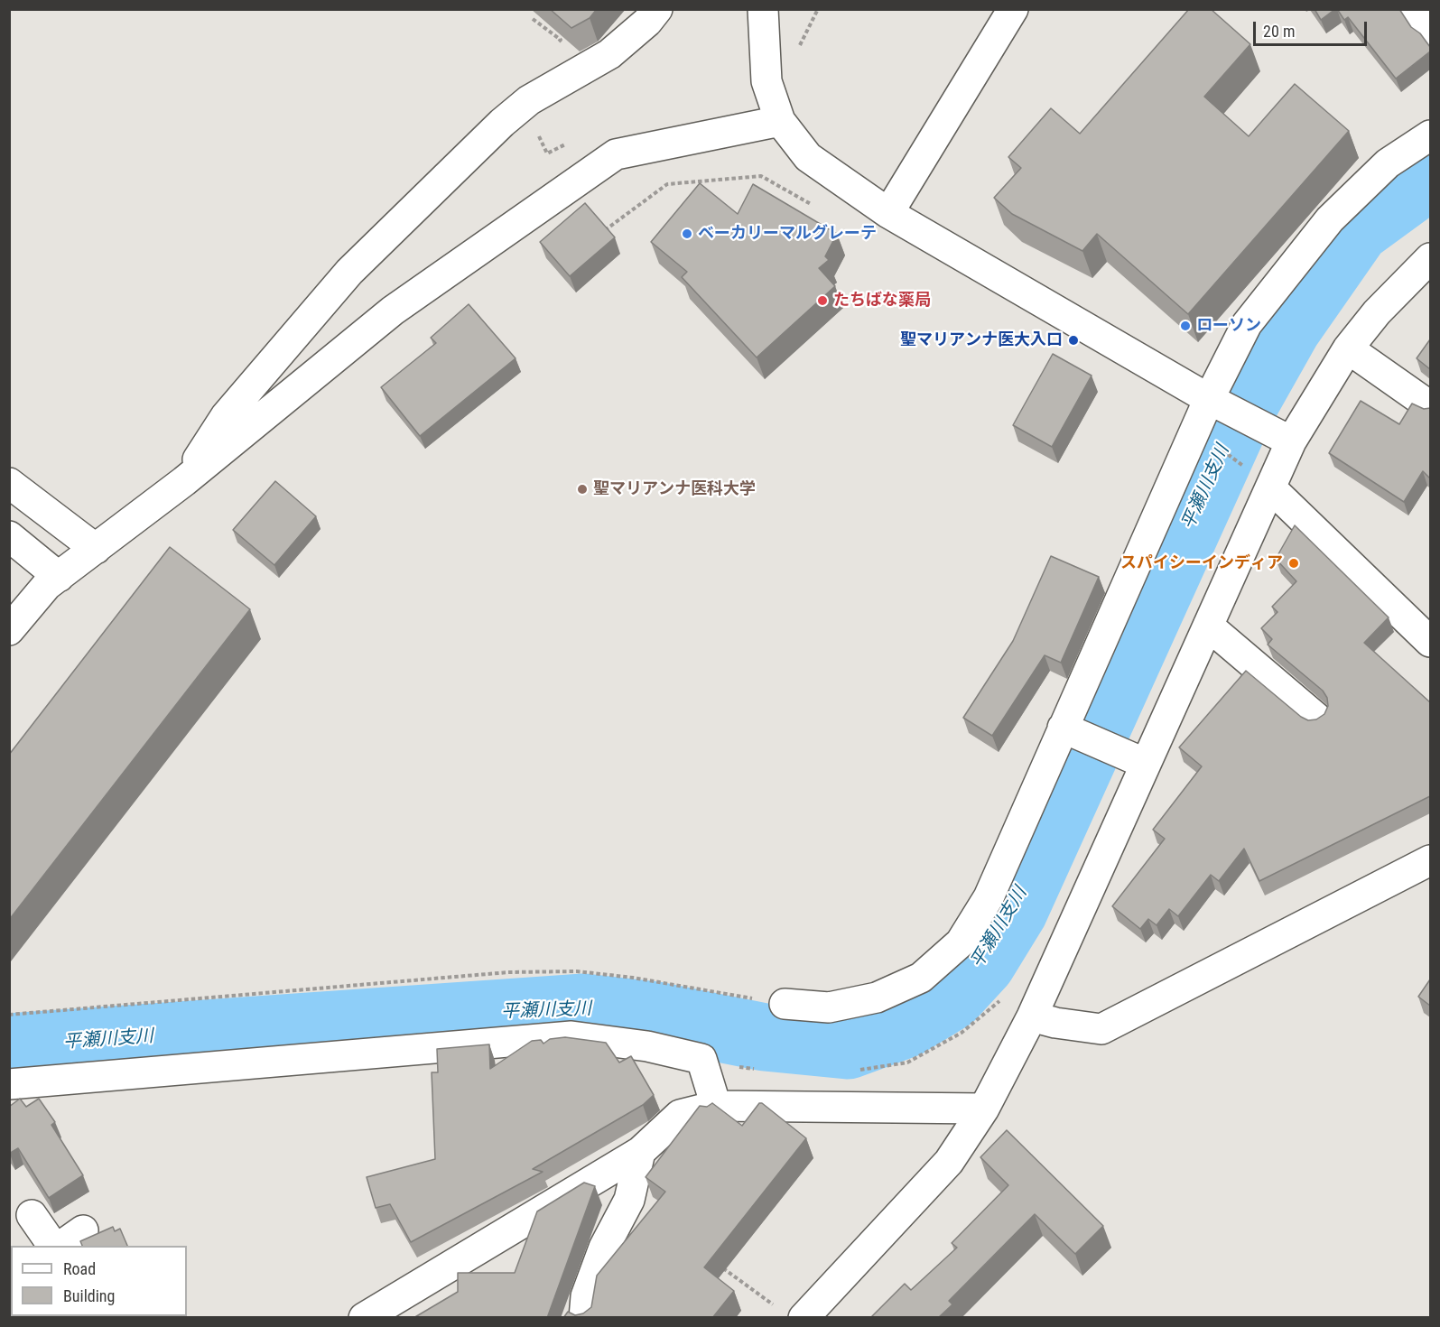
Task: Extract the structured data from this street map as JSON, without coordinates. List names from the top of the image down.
{
  "water": ["平瀬川支川"],
  "places": [
    "ベーカリーマルグレーテ",
    "たちばな薬局",
    "ローソン",
    "聖マリアンナ医大入口",
    "聖マリアンナ医科大学",
    "スパイシーインディア"
  ],
  "legend": ["Road", "Building"],
  "scale_bar": "20 m"
}
